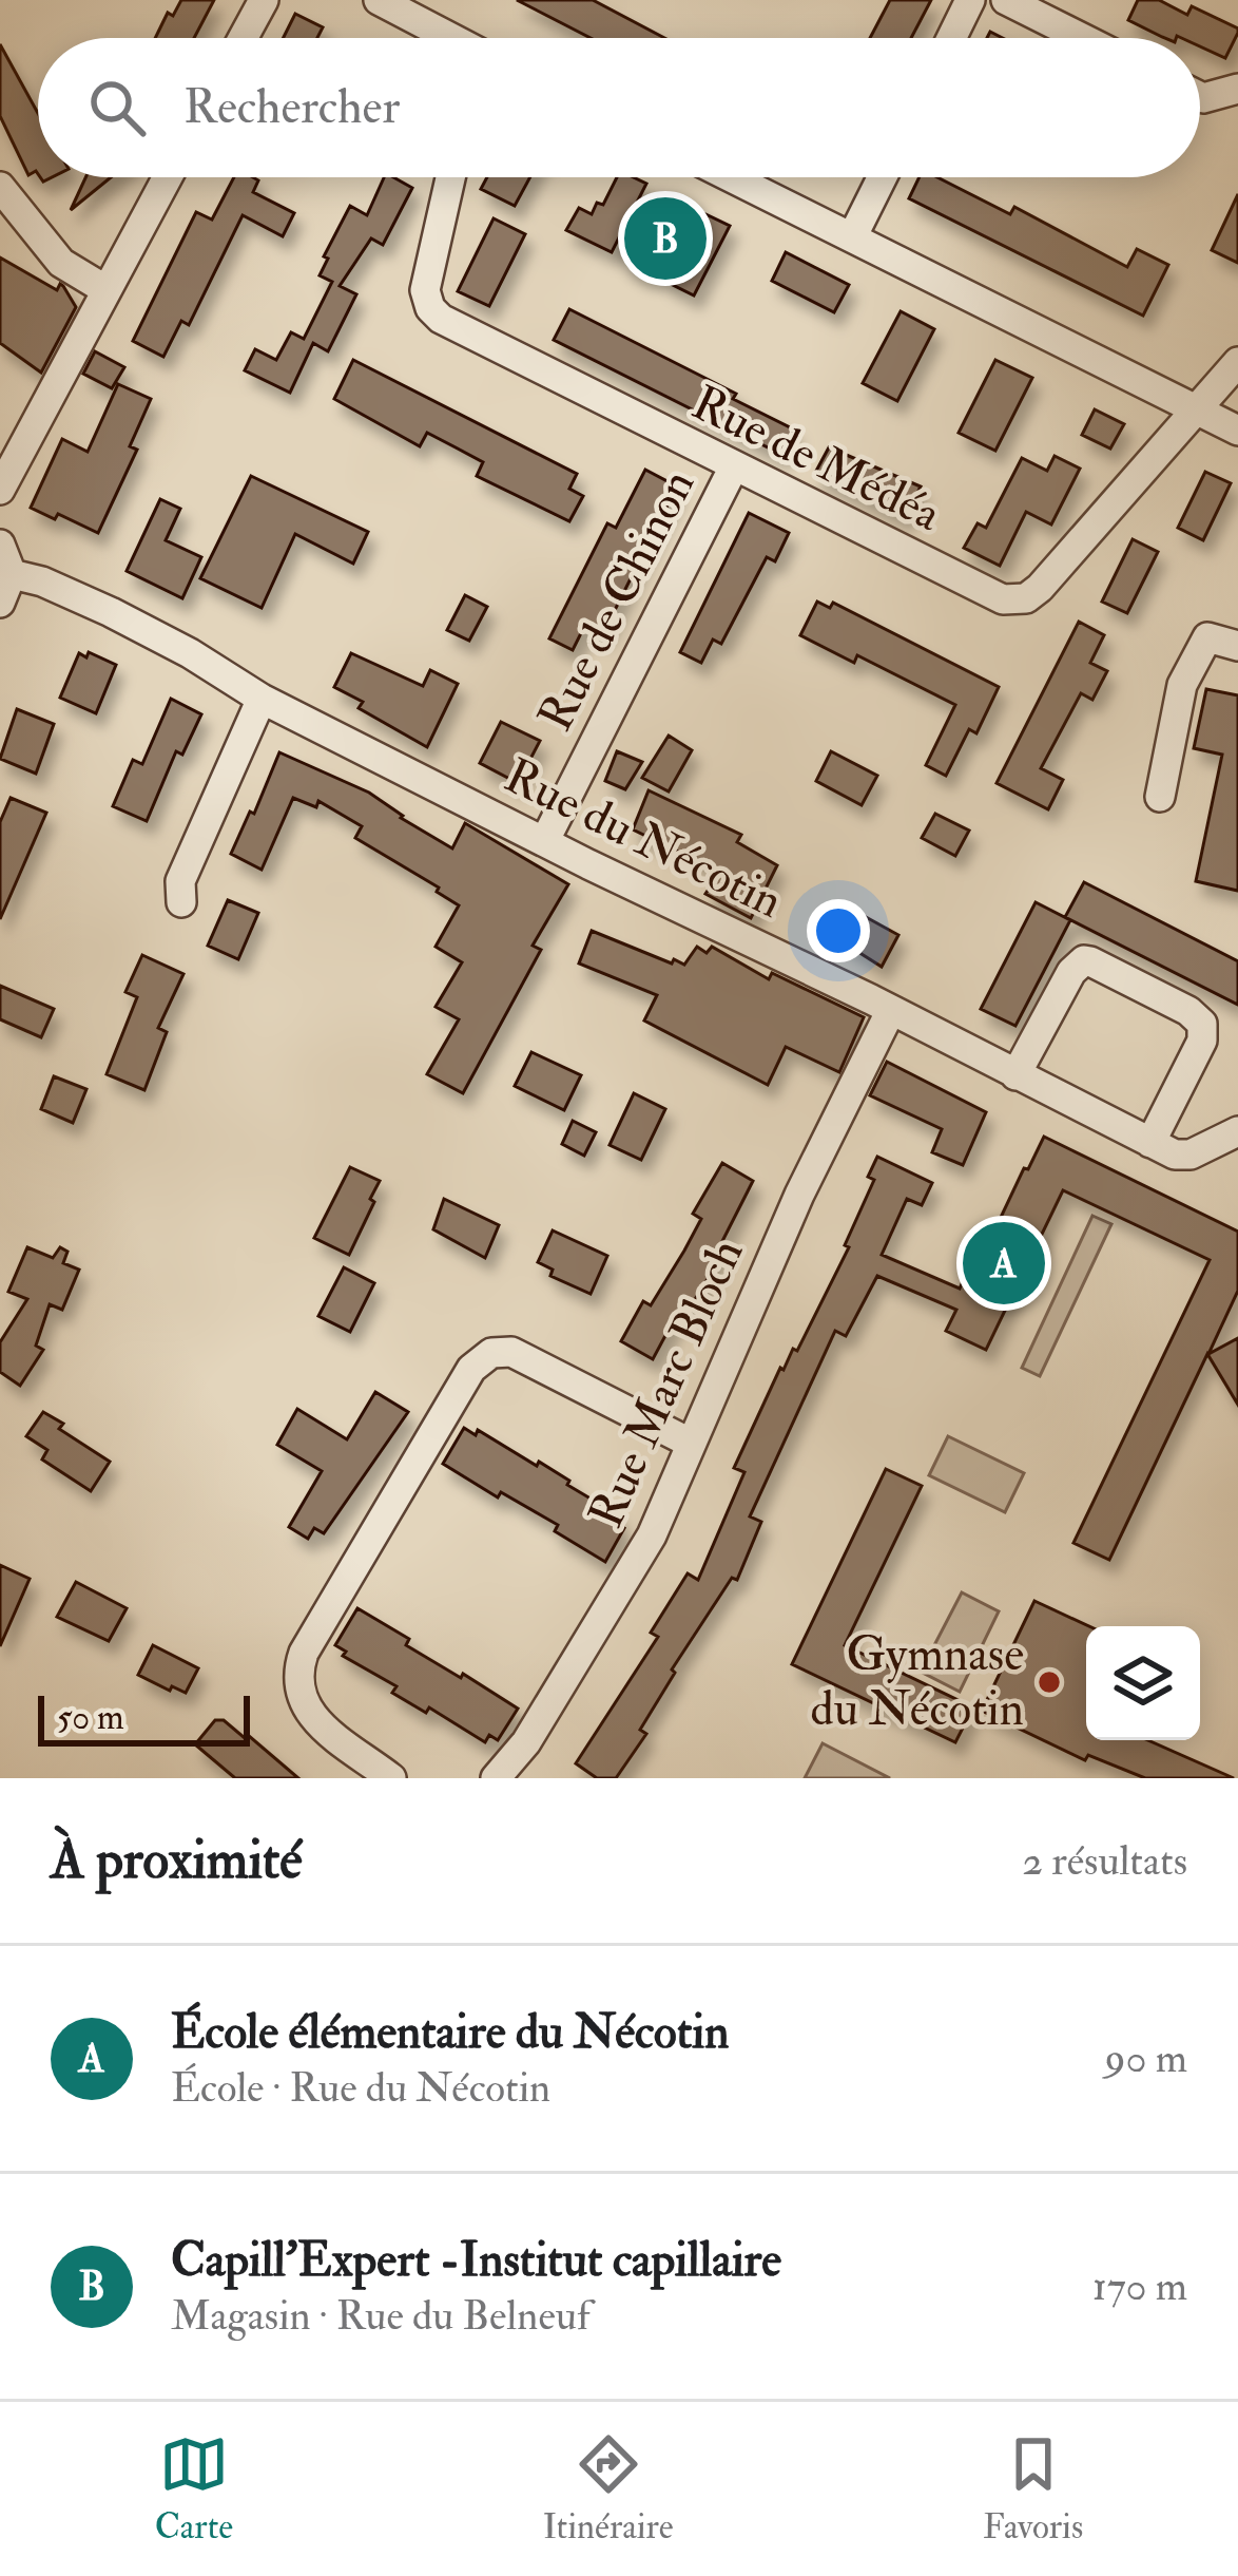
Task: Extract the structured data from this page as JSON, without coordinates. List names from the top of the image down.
{
  "streets": {
    "street": [
      "Rue de Médéa",
      "Rue de Chinon",
      "Rue du Nécotin",
      "Rue Marc Bloch"
    ]
  },
  "crossings": [
    ["Rue de Médéa", "Rue de Chinon"],
    ["Rue de Chinon", "Rue du Nécotin"],
    ["Rue du Nécotin", "Rue Marc Bloch"]
  ],
  "places": ["Gymnase du Nécotin"],
  "scale_bar": "50 m",
  "page": {
    "search": "Rechercher",
    "pins": ["B", "A"],
    "scale": "50 m",
    "heading": ["À proximité", "2 résultats"],
    "list": [
      {
        "mark": "A",
        "name": "École élémentaire du Nécotin",
        "note": "École · Rue du Nécotin",
        "value": "90 m"
      },
      {
        "mark": "B",
        "name": "Capill'Expert -Institut capillaire",
        "note": "Magasin · Rue du Belneuf",
        "value": "170 m"
      }
    ],
    "nav": ["Carte", "Itinéraire", "Favoris"]
  }
}
